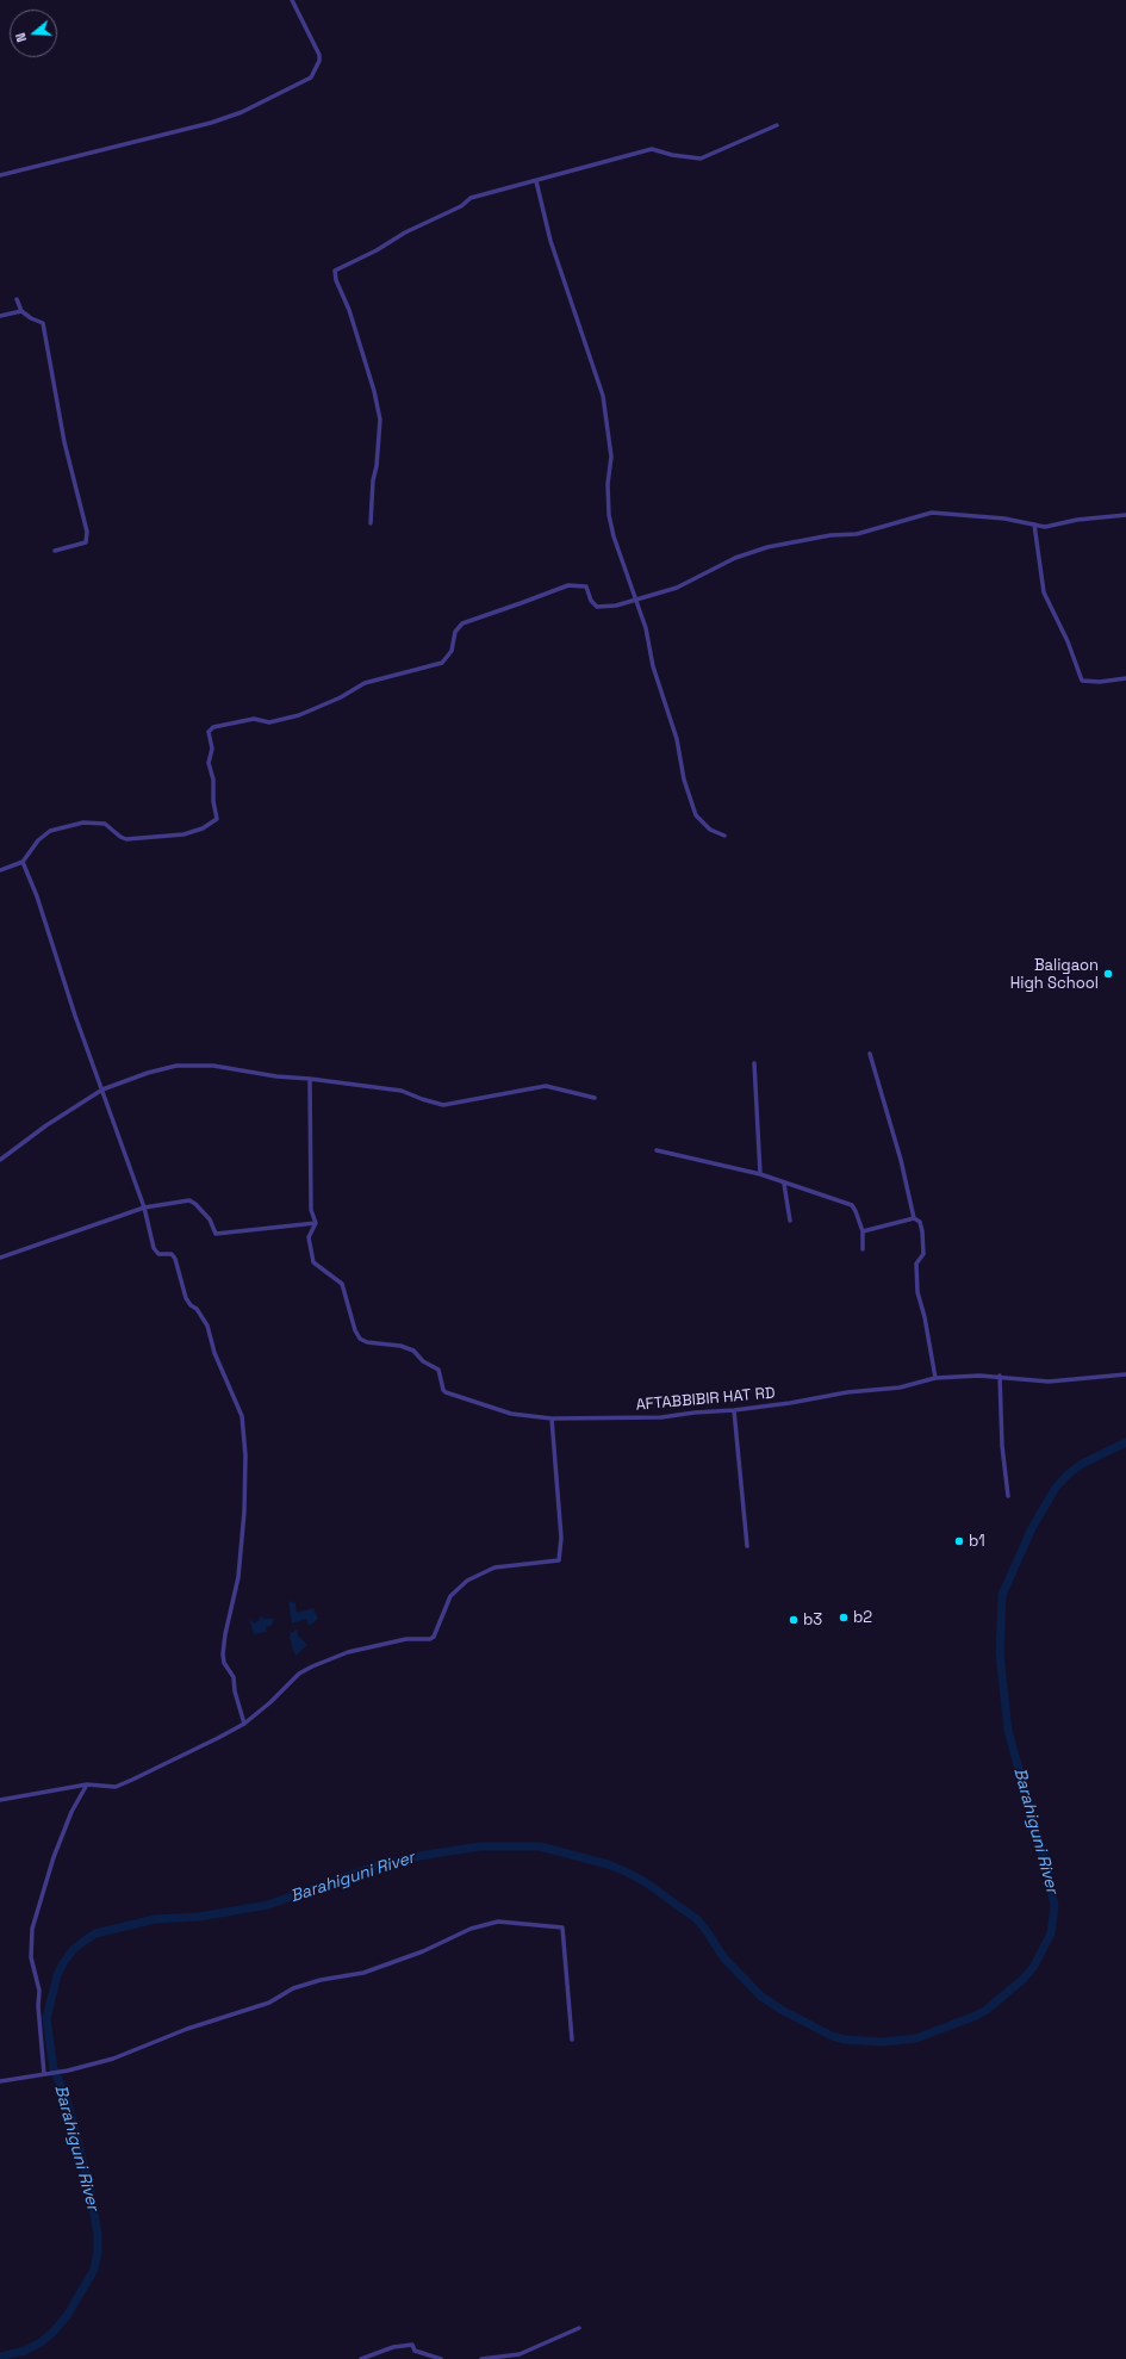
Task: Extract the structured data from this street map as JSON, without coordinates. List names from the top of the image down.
{
  "streets": {
    "street": ["AFTABBIBIR HAT RD"]
  },
  "water": ["Barahiguni River"],
  "places": [
    "Baligaon High School",
    "b1",
    "b2",
    "b3"
  ],
  "north": "left"
}
